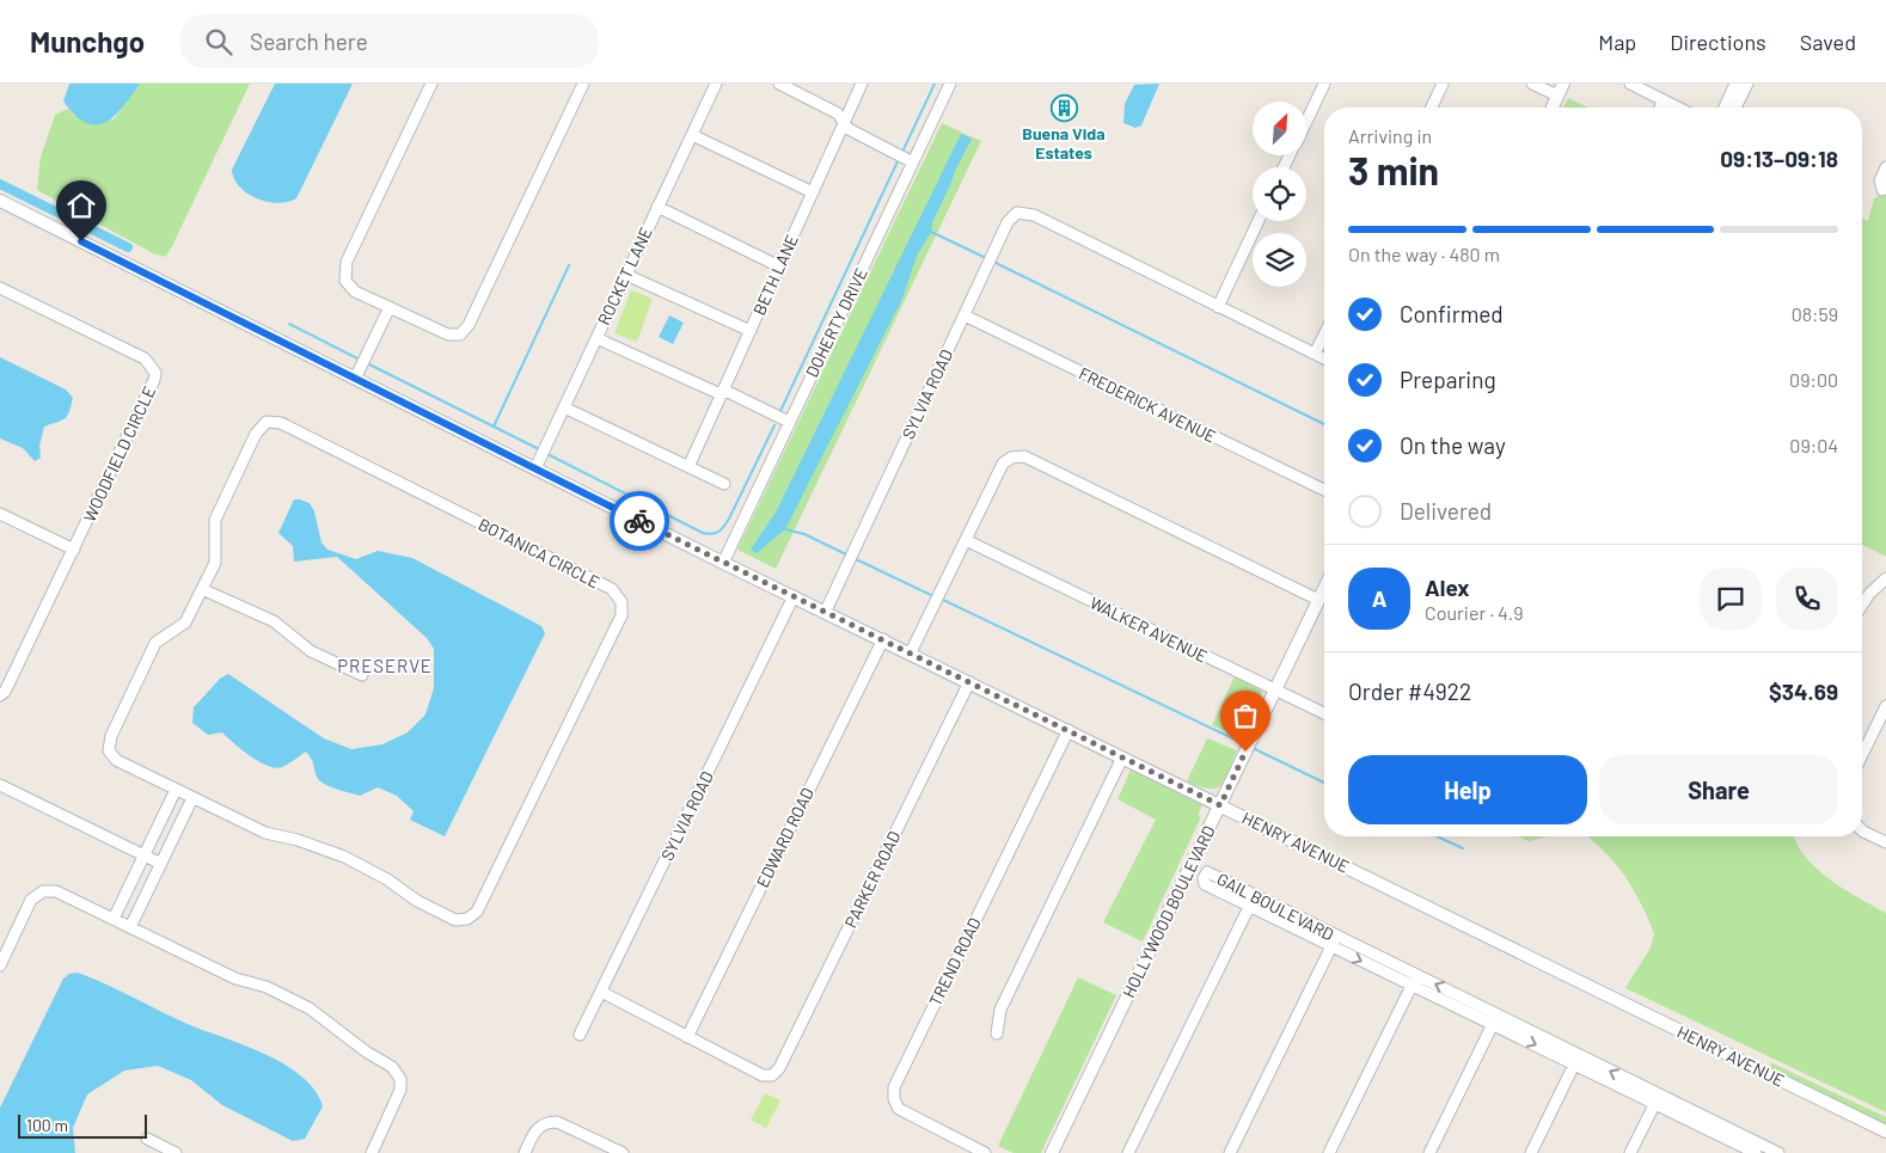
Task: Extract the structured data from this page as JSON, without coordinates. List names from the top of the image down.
{
  "streets": {
    "street": [
      "BETH LANE",
      "ROCKET LANE",
      "DOHERTY DRIVE",
      "SYLVIA ROAD",
      "FREDERICK AVENUE",
      "WOODFIELD CIRCLE",
      "BOTANICA CIRCLE",
      "WALKER AVENUE",
      "EDWARD ROAD",
      "HENRY AVENUE",
      "PARKER ROAD",
      "GAIL BOULEVARD",
      "HOLLYWOOD BOULEVARD",
      "TREND ROAD"
    ]
  },
  "crossings": [
    ["ROCKET LANE", "HENRY AVENUE"],
    ["DOHERTY DRIVE", "HENRY AVENUE"],
    ["SYLVIA ROAD", "FREDERICK AVENUE"],
    ["SYLVIA ROAD", "HENRY AVENUE"],
    ["WALKER AVENUE", "HOLLYWOOD BOULEVARD"],
    ["EDWARD ROAD", "HENRY AVENUE"],
    ["EDWARD ROAD", "PARKER ROAD"],
    ["HENRY AVENUE", "PARKER ROAD"],
    ["HENRY AVENUE", "HOLLYWOOD BOULEVARD"],
    ["HENRY AVENUE", "TREND ROAD"]
  ],
  "districts": ["PRESERVE"],
  "places": {
    "building": ["Buena Vida Estates"]
  },
  "scale_bar": "100 m",
  "north": "top right",
  "page": {
    "header": "Munchgo",
    "search": "Search here",
    "nav": ["Map", "Directions", "Saved"],
    "heading": ["3 min", "Arriving in", "09:13–09:18"],
    "panel": [
      "Alex",
      "Courier · 4.9",
      "Order #4922",
      "$34.69"
    ],
    "bar": "On the way · 480 m",
    "list": [
      ["Confirmed", "08:59"],
      ["Preparing", "09:00"],
      ["On the way", "09:04"],
      "Delivered"
    ],
    "round": "A",
    "buttons": ["Help", "Share"],
    "scale": "100 m"
  }
}
